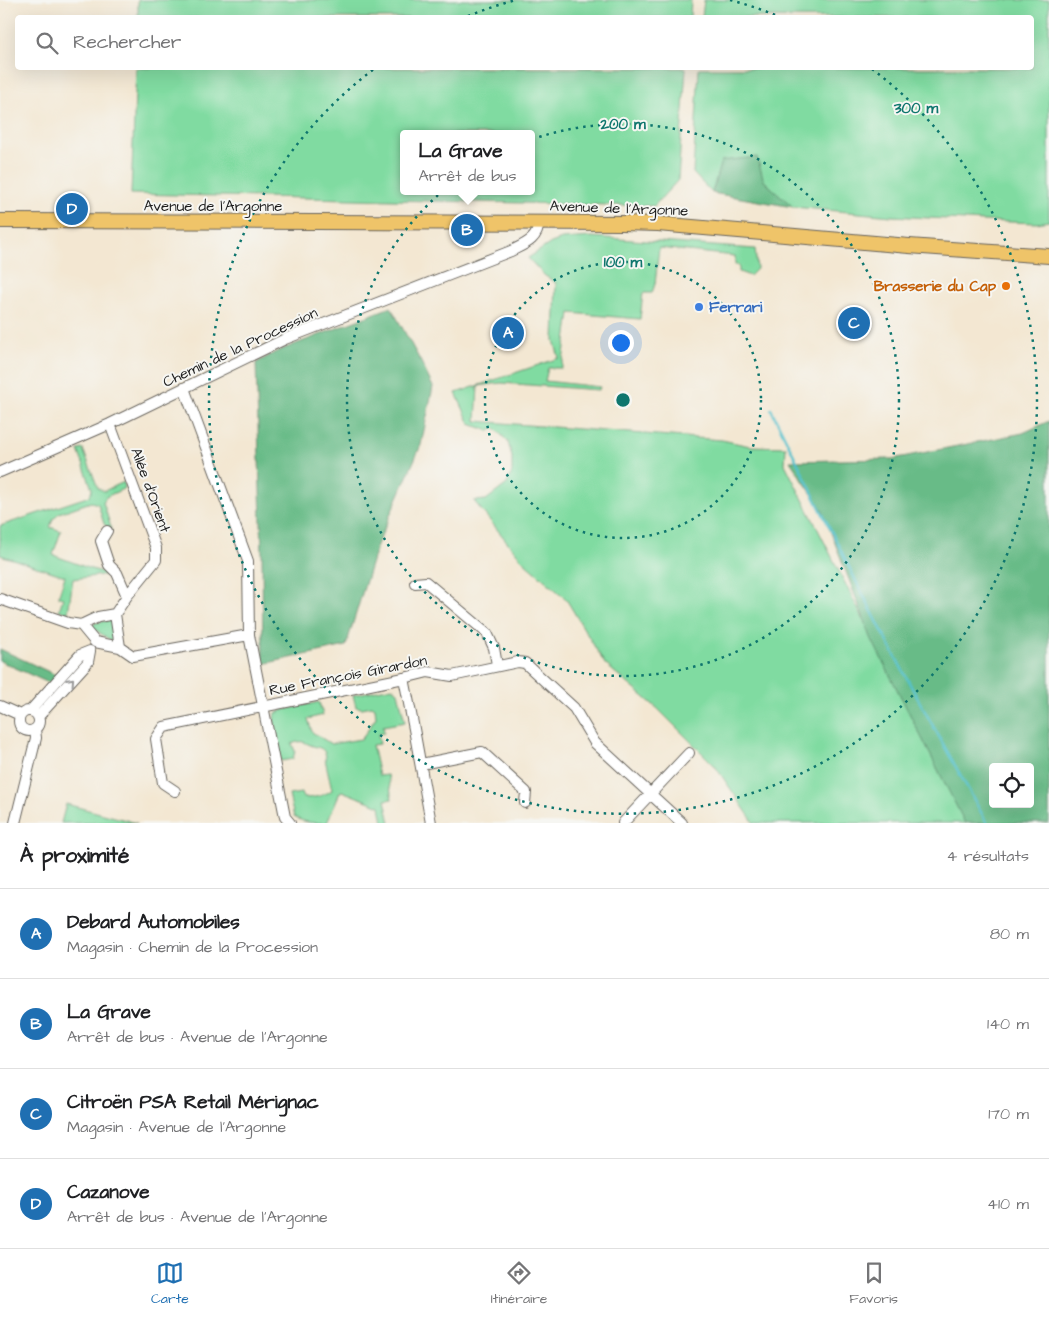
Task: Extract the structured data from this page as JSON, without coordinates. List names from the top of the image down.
{
  "streets": {
    "main road": ["Avenue de l'Argonne"],
    "street": ["Chemin de la Procession", "Allée d'Orient", "Rue François Girardon"]
  },
  "crossings": [
    ["Avenue de l'Argonne", "Chemin de la Procession"],
    ["Chemin de la Procession", "Allée d'Orient"],
    ["Chemin de la Procession", "Rue François Girardon"]
  ],
  "places": ["Brasserie du Cap", "Ferrari"],
  "page": {
    "search": "Rechercher",
    "popup": ["La Grave", "Arrêt de bus"],
    "pins": [
      "D",
      "B",
      "C",
      "A"
    ],
    "heading": ["À proximité", "4 résultats"],
    "list": [
      {
        "mark": "A",
        "name": "Debard Automobiles",
        "note": "Magasin · Chemin de la Procession",
        "value": "80 m"
      },
      {
        "mark": "B",
        "name": "La Grave",
        "note": "Arrêt de bus · Avenue de l'Argonne",
        "value": "140 m"
      },
      {
        "mark": "C",
        "name": "Citroën PSA Retail Mérignac",
        "note": "Magasin · Avenue de l'Argonne",
        "value": "170 m"
      },
      {
        "mark": "D",
        "name": "Cazanove",
        "note": "Arrêt de bus · Avenue de l'Argonne",
        "value": "410 m"
      }
    ],
    "nav": ["Carte", "Itinéraire", "Favoris"]
  },
  "rings": ["300 m", "200 m", "100 m"]
}
